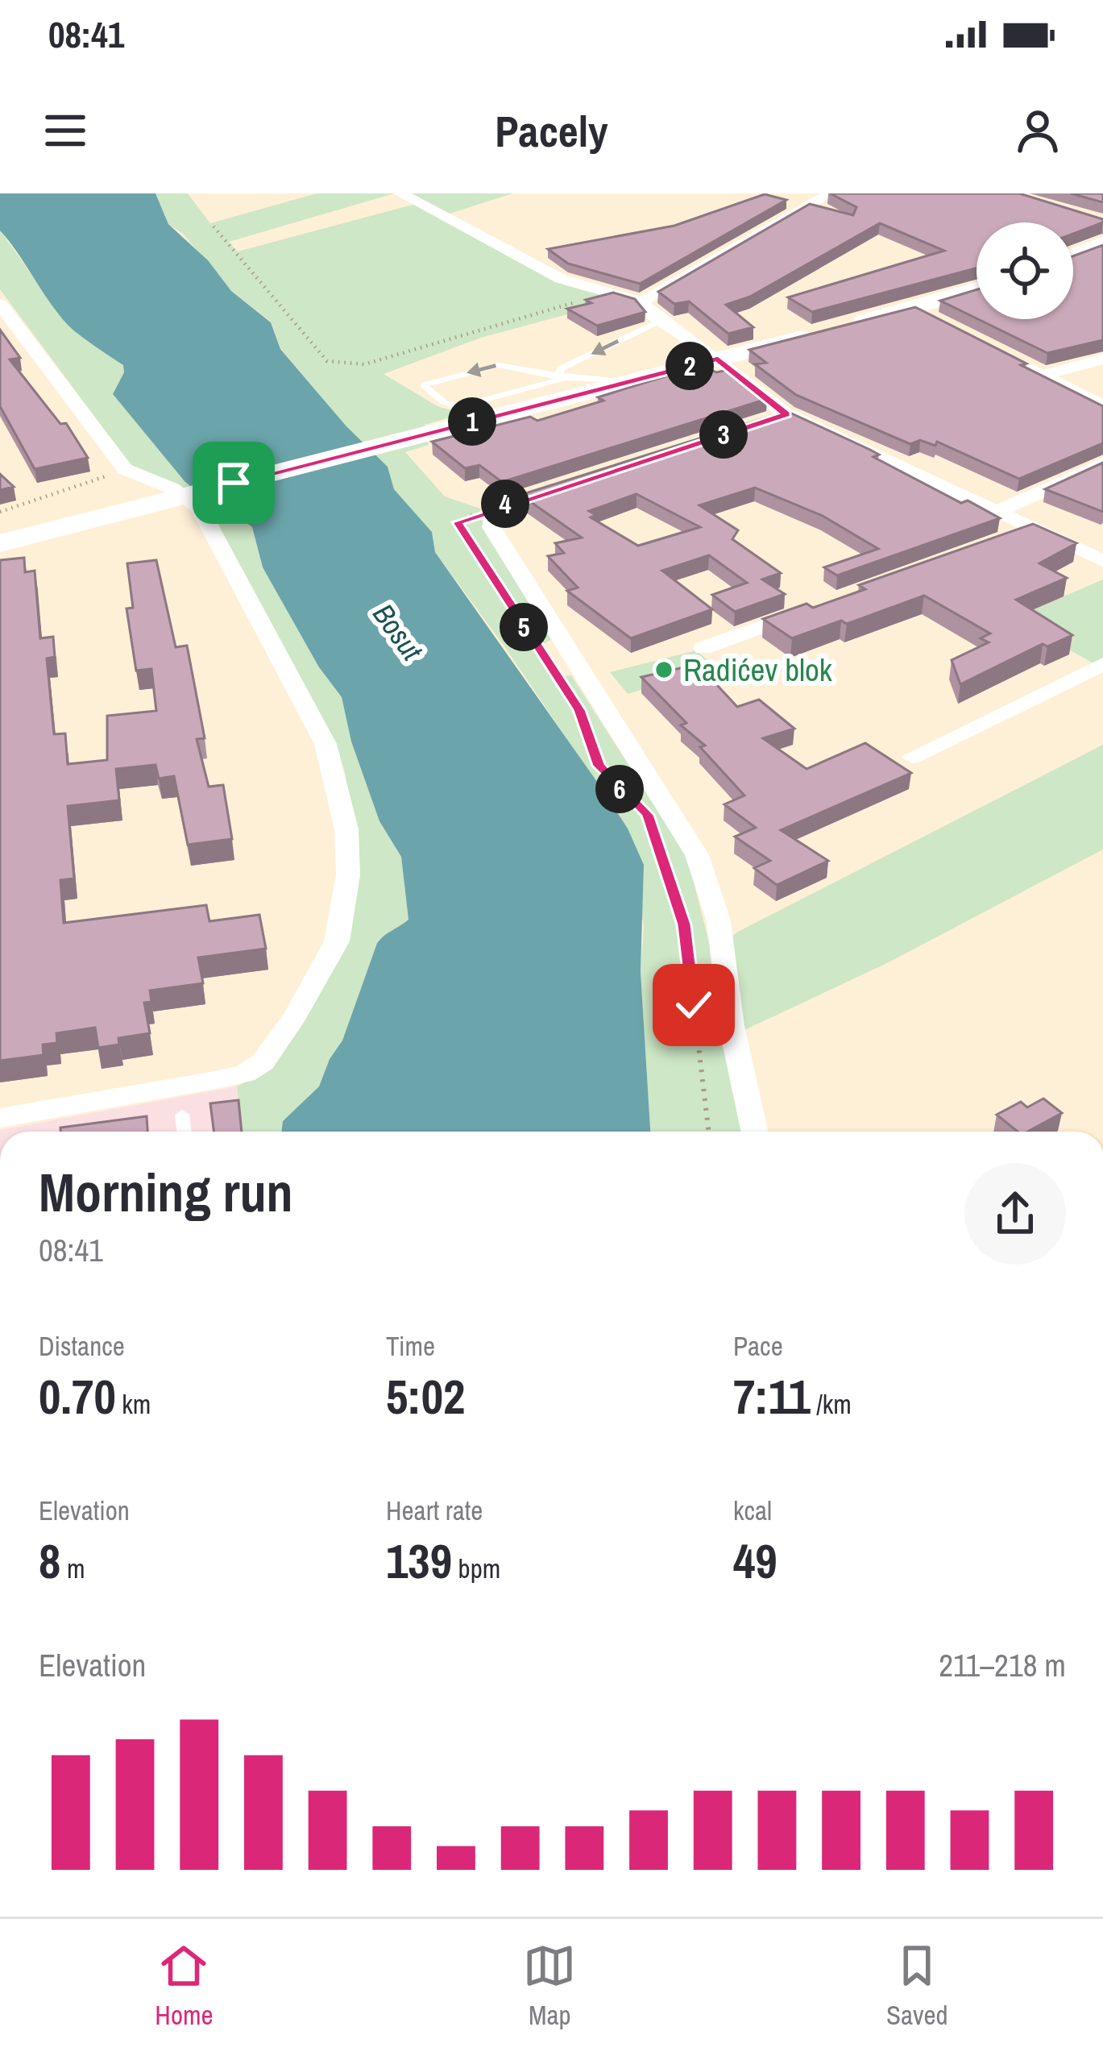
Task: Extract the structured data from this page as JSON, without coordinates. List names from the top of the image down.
{
  "water": ["Bosut"],
  "places": ["Radićev blok"],
  "page": {
    "status": "08:41",
    "header": "Pacely",
    "pins": [
      "2",
      "1",
      "3",
      "4",
      "5",
      "6"
    ],
    "heading": ["Morning run", "08:41"],
    "stats": [
      ["Distance", "0.70 km"],
      ["Time", "5:02"],
      ["Pace", "7:11 /km"],
      ["Elevation", "8 m"],
      ["Heart rate", "139 bpm"],
      ["kcal", "49"]
    ],
    "chart": ["Elevation", "211–218 m"],
    "tabs": ["Home", "Map", "Saved"]
  }
}
